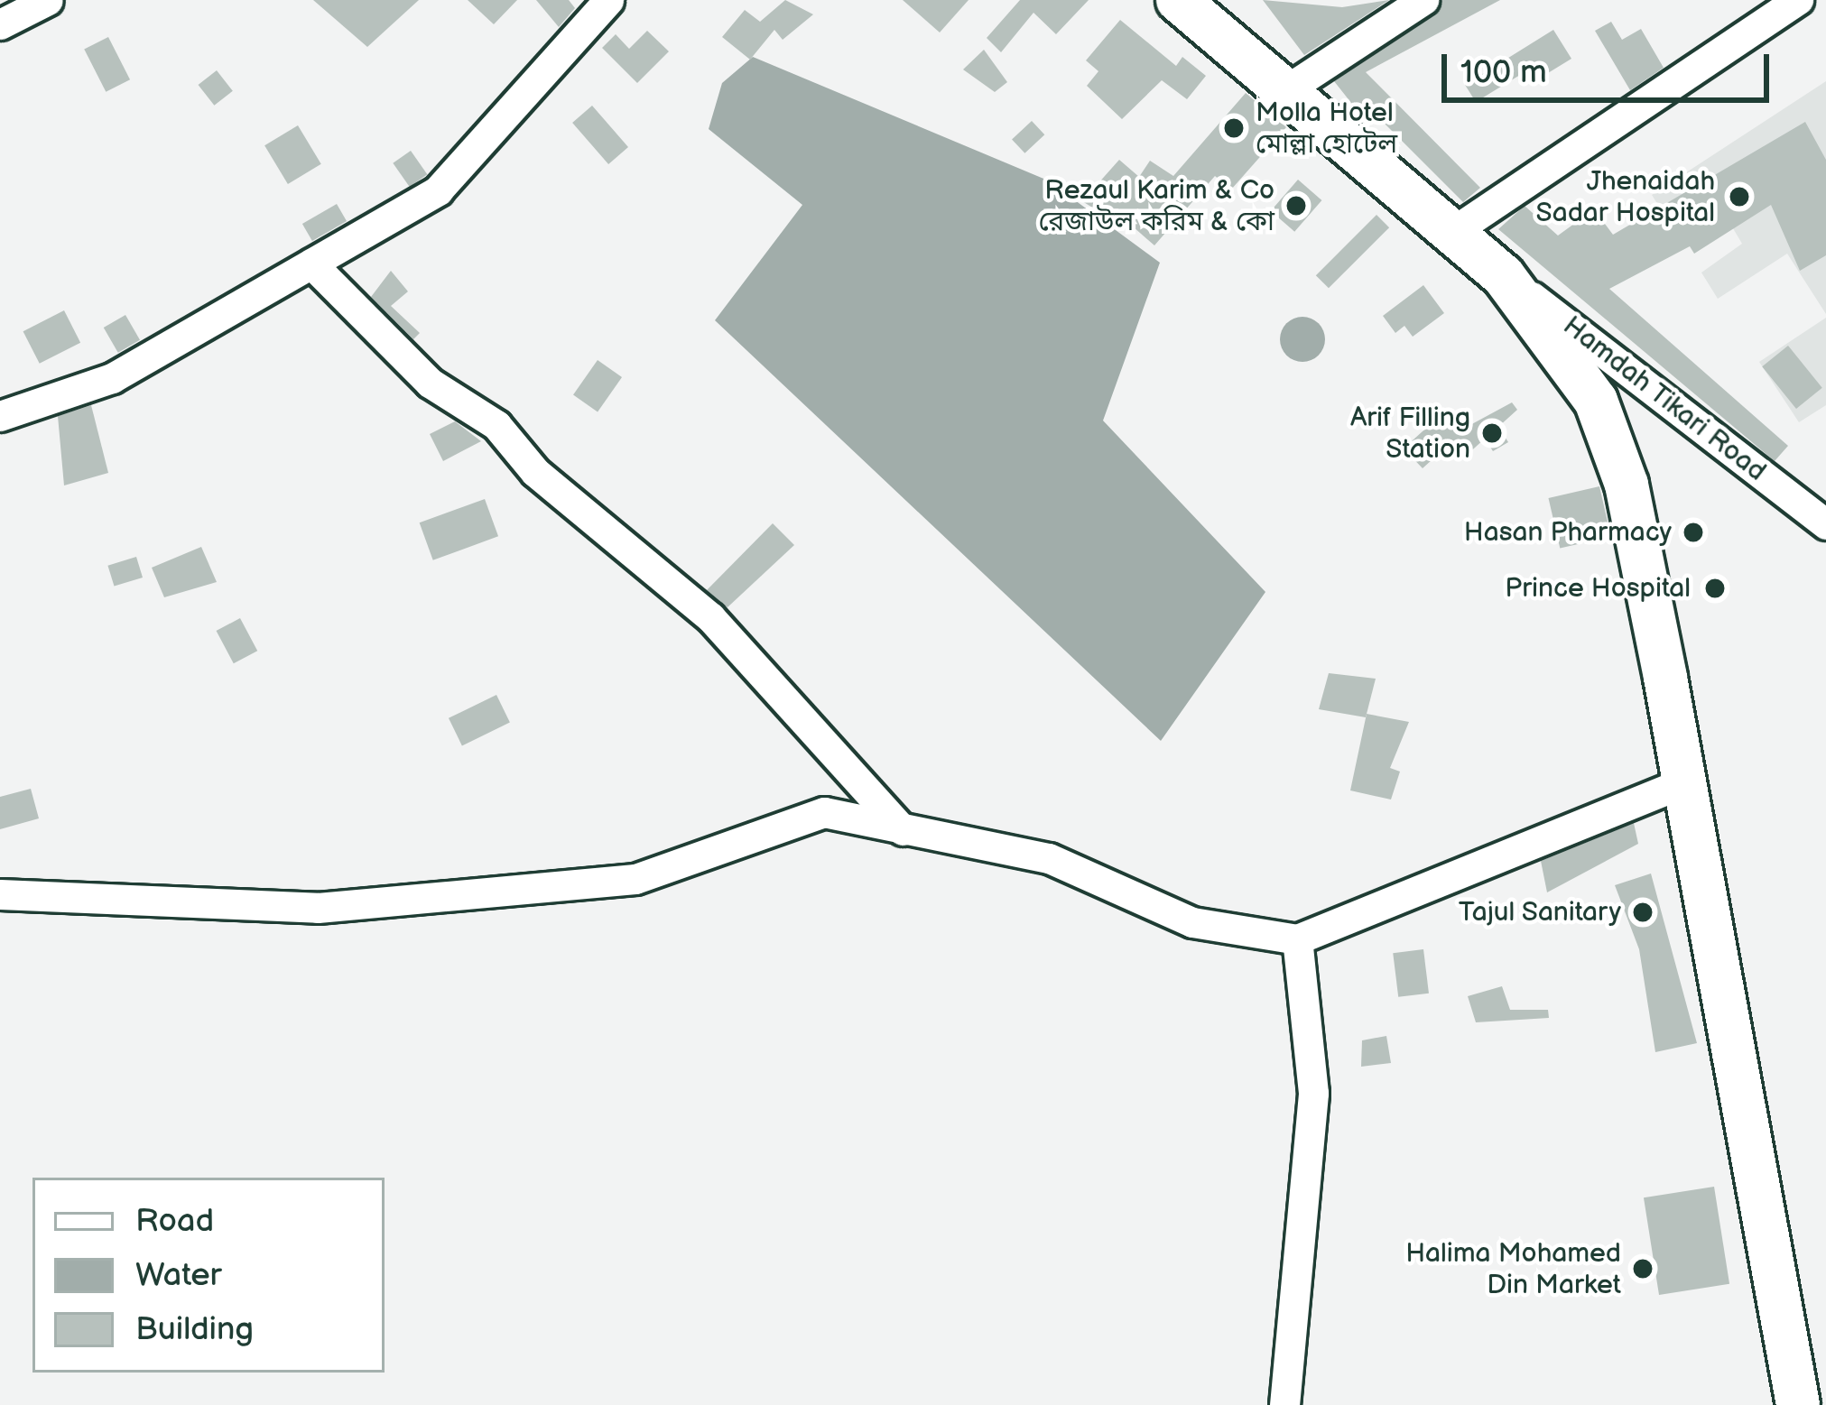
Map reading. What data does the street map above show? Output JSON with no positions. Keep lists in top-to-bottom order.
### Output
{
  "streets": {
    "street": ["Hamdah Tikari Road"]
  },
  "places": [
    "Molla Hotel মোল্লা হোটেল",
    "Jhenaidah Sadar Hospital",
    "Rezaul Karim & Co রেজাউল করিম & কো",
    "Arif Filling Station",
    "Hasan Pharmacy",
    "Prince Hospital",
    "Tajul Sanitary",
    "Halima Mohamed Din Market"
  ],
  "legend": ["Road", "Water", "Building"],
  "scale_bar": "100 m"
}
